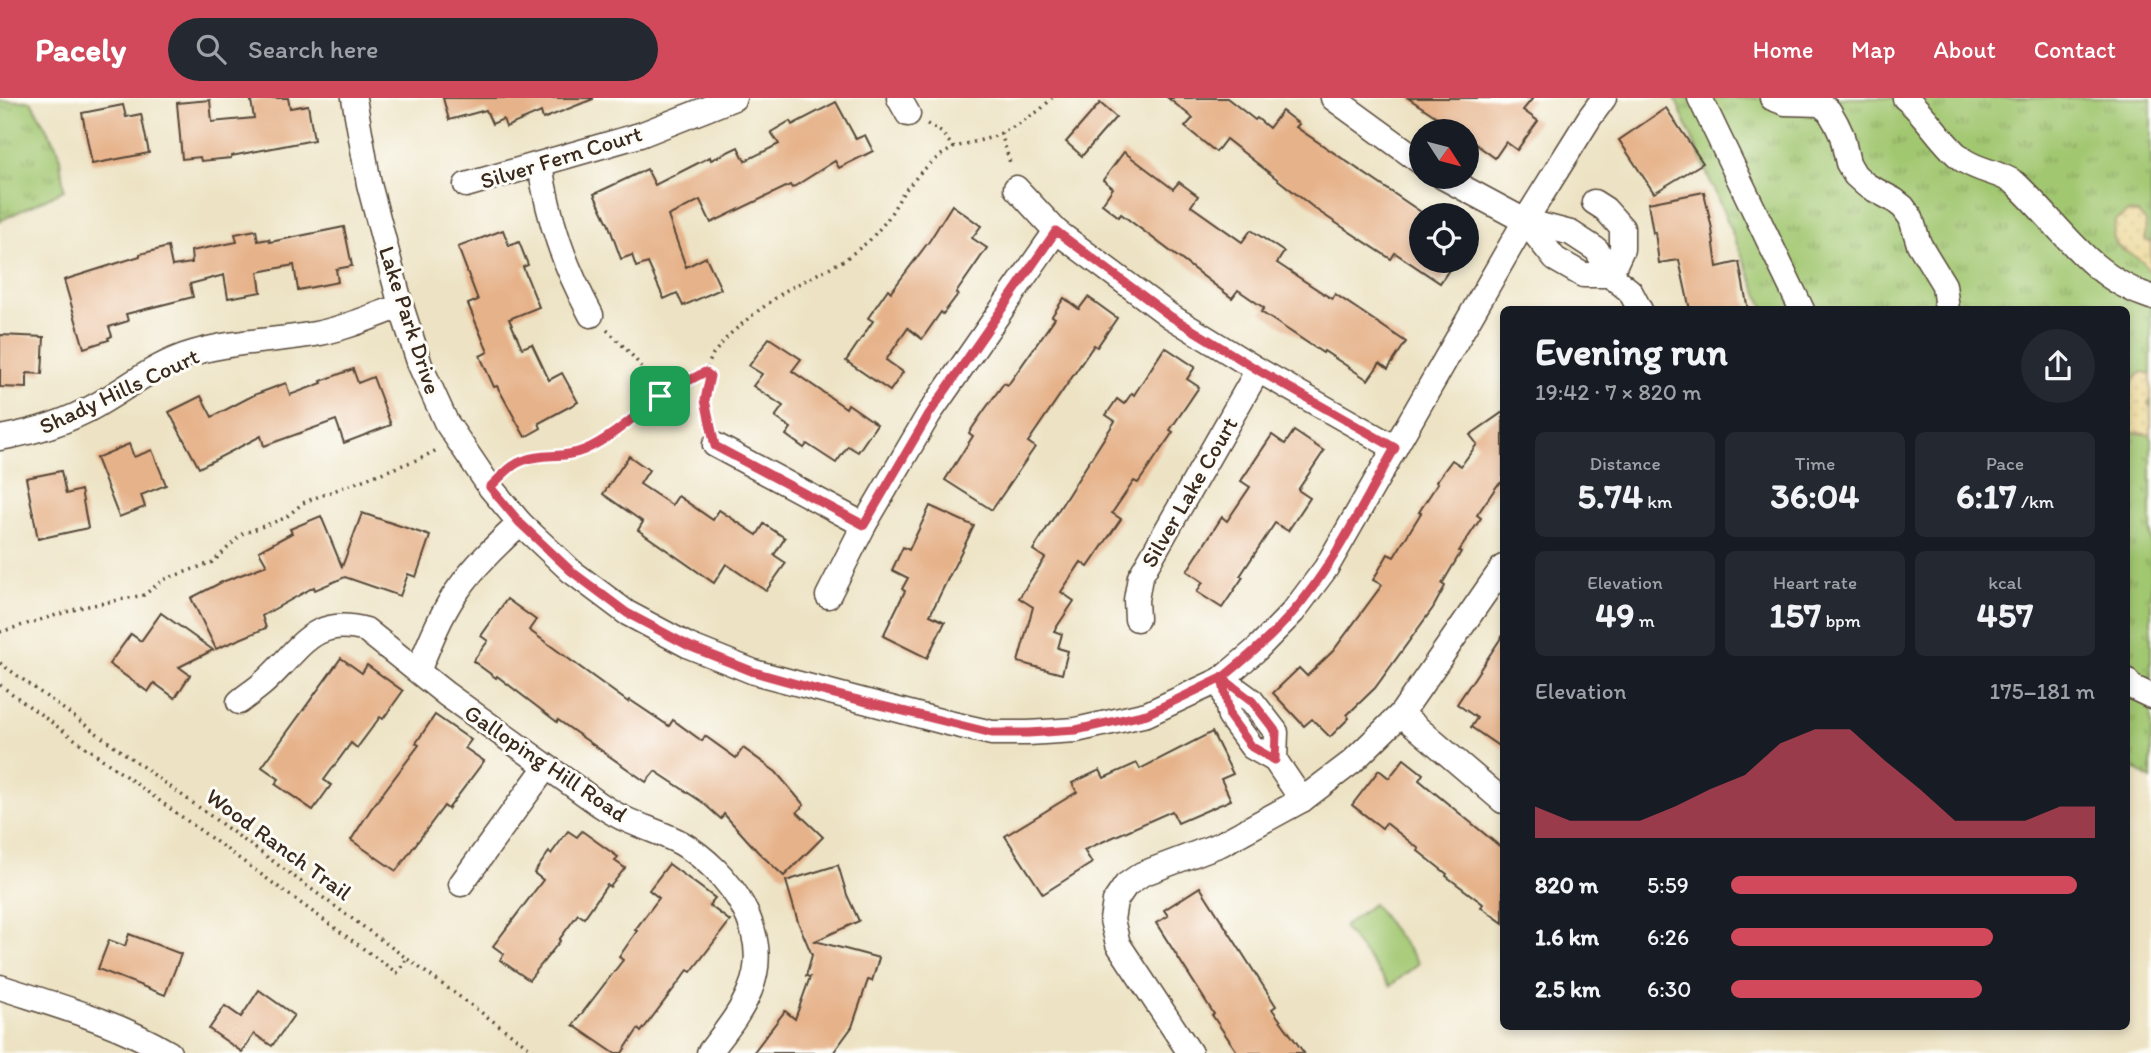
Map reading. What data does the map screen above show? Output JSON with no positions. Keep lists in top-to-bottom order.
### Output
{
  "streets": {
    "street": [
      "Silver Fern Court",
      "Lake Park Drive",
      "Shady Hills Court",
      "Silver Lake Court",
      "Galloping Hill Road"
    ],
    "path": ["Wood Ranch Trail"]
  },
  "crossings": [
    ["Lake Park Drive", "Shady Hills Court"]
  ],
  "north": "bottom right",
  "page": {
    "header": "Pacely",
    "search": "Search here",
    "nav": [
      "Home",
      "Map",
      "About",
      "Contact"
    ],
    "heading": ["Evening run", "19:42 · 7 × 820 m"],
    "stats": [
      ["Distance", "5.74 km"],
      ["Time", "36:04"],
      ["Pace", "6:17 /km"],
      ["Elevation", "49 m"],
      ["Heart rate", "157 bpm"],
      ["kcal", "457"]
    ],
    "chart": ["Elevation", "175–181 m"],
    "list": [
      {
        "name": "820 m",
        "note": "5:59"
      },
      {
        "name": "1.6 km",
        "note": "6:26"
      },
      {
        "name": "2.5 km",
        "note": "6:30"
      }
    ]
  }
}
